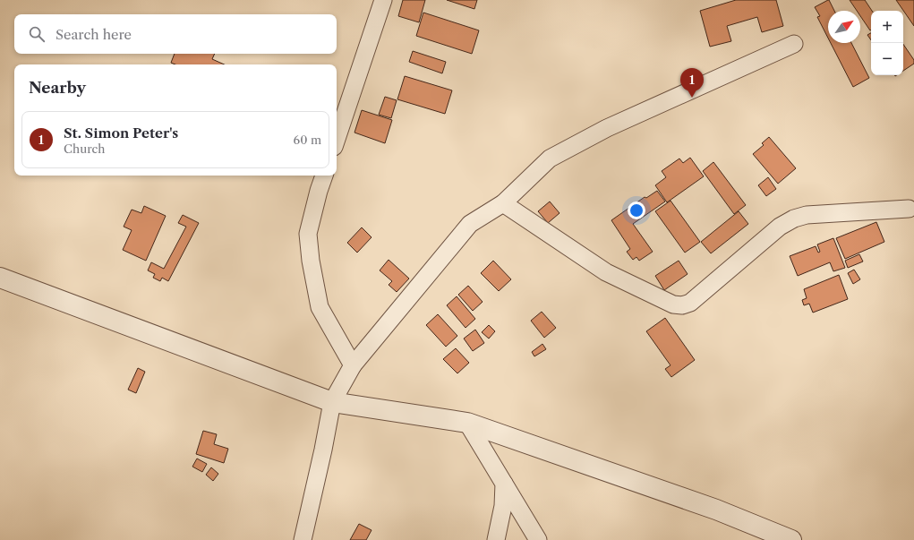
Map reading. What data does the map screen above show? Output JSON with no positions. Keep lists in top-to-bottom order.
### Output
{
  "north": "top right",
  "page": {
    "map_buttons": ["+", "−"],
    "search": "Search here",
    "heading": "Nearby",
    "pins": "1",
    "list": [
      {
        "mark": "1",
        "name": "St. Simon Peter's",
        "note": "Church",
        "value": "60 m"
      }
    ]
  }
}
